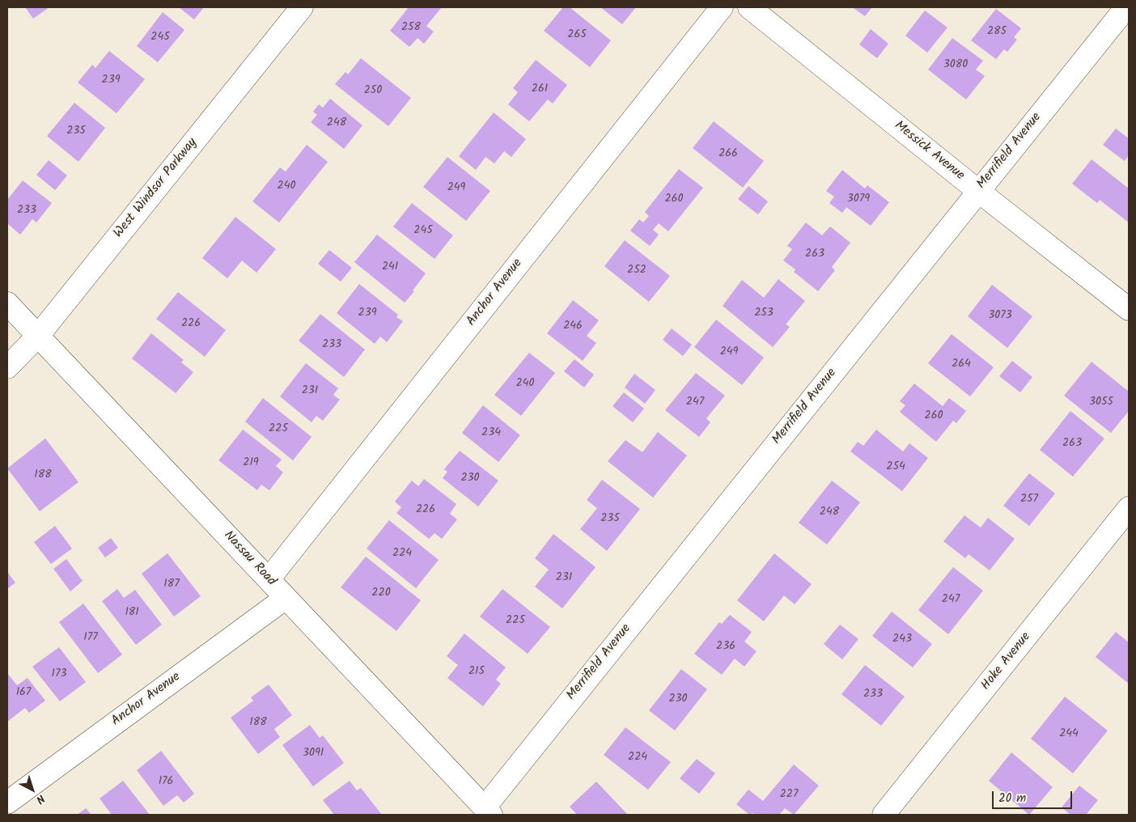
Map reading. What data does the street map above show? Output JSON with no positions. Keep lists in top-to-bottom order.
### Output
{
  "streets": {
    "street": [
      "Messick Avenue",
      "Merrifield Avenue",
      "West Windsor Parkway",
      "Anchor Avenue",
      "Nassau Road",
      "Hoke Avenue"
    ]
  },
  "crossings": [
    ["Messick Avenue", "Merrifield Avenue"],
    ["Merrifield Avenue", "Nassau Road"],
    ["West Windsor Parkway", "Nassau Road"],
    ["Anchor Avenue", "Nassau Road"]
  ],
  "house_numbers": [
    "258",
    "285",
    "265",
    "245",
    "3080",
    "239",
    "261",
    "250",
    "248",
    "235",
    "266",
    "240",
    "249",
    "260",
    "3079",
    "233",
    "245",
    "263",
    "241",
    "252",
    "239",
    "253",
    "3073",
    "226",
    "246",
    "233",
    "249",
    "264",
    "240",
    "231",
    "247",
    "3055",
    "260",
    "225",
    "234",
    "263",
    "219",
    "254",
    "188",
    "230",
    "257",
    "226",
    "248",
    "235",
    "224",
    "231",
    "187",
    "220",
    "247",
    "181",
    "225",
    "177",
    "243",
    "236",
    "215",
    "173",
    "167",
    "233",
    "230",
    "188",
    "244",
    "3091",
    "224",
    "176",
    "227"
  ],
  "scale_bar": "20 m",
  "north": "bottom right"
}
